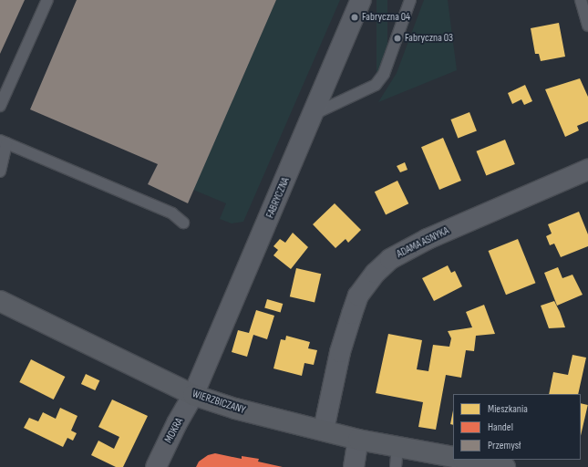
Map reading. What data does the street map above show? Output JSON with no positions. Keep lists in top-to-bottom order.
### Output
{
  "streets": {
    "street": [
      "FABRYCZNA",
      "ADAMA ASNYKA",
      "WIERZBICZANY",
      "MOKRA"
    ]
  },
  "crossings": [
    ["FABRYCZNA", "WIERZBICZANY"],
    ["FABRYCZNA", "MOKRA"],
    ["ADAMA ASNYKA", "WIERZBICZANY"],
    ["WIERZBICZANY", "MOKRA"]
  ],
  "places": ["Fabryczna 04", "Fabryczna 03"],
  "legend": ["Mieszkania", "Handel", "Przemysł"]
}
